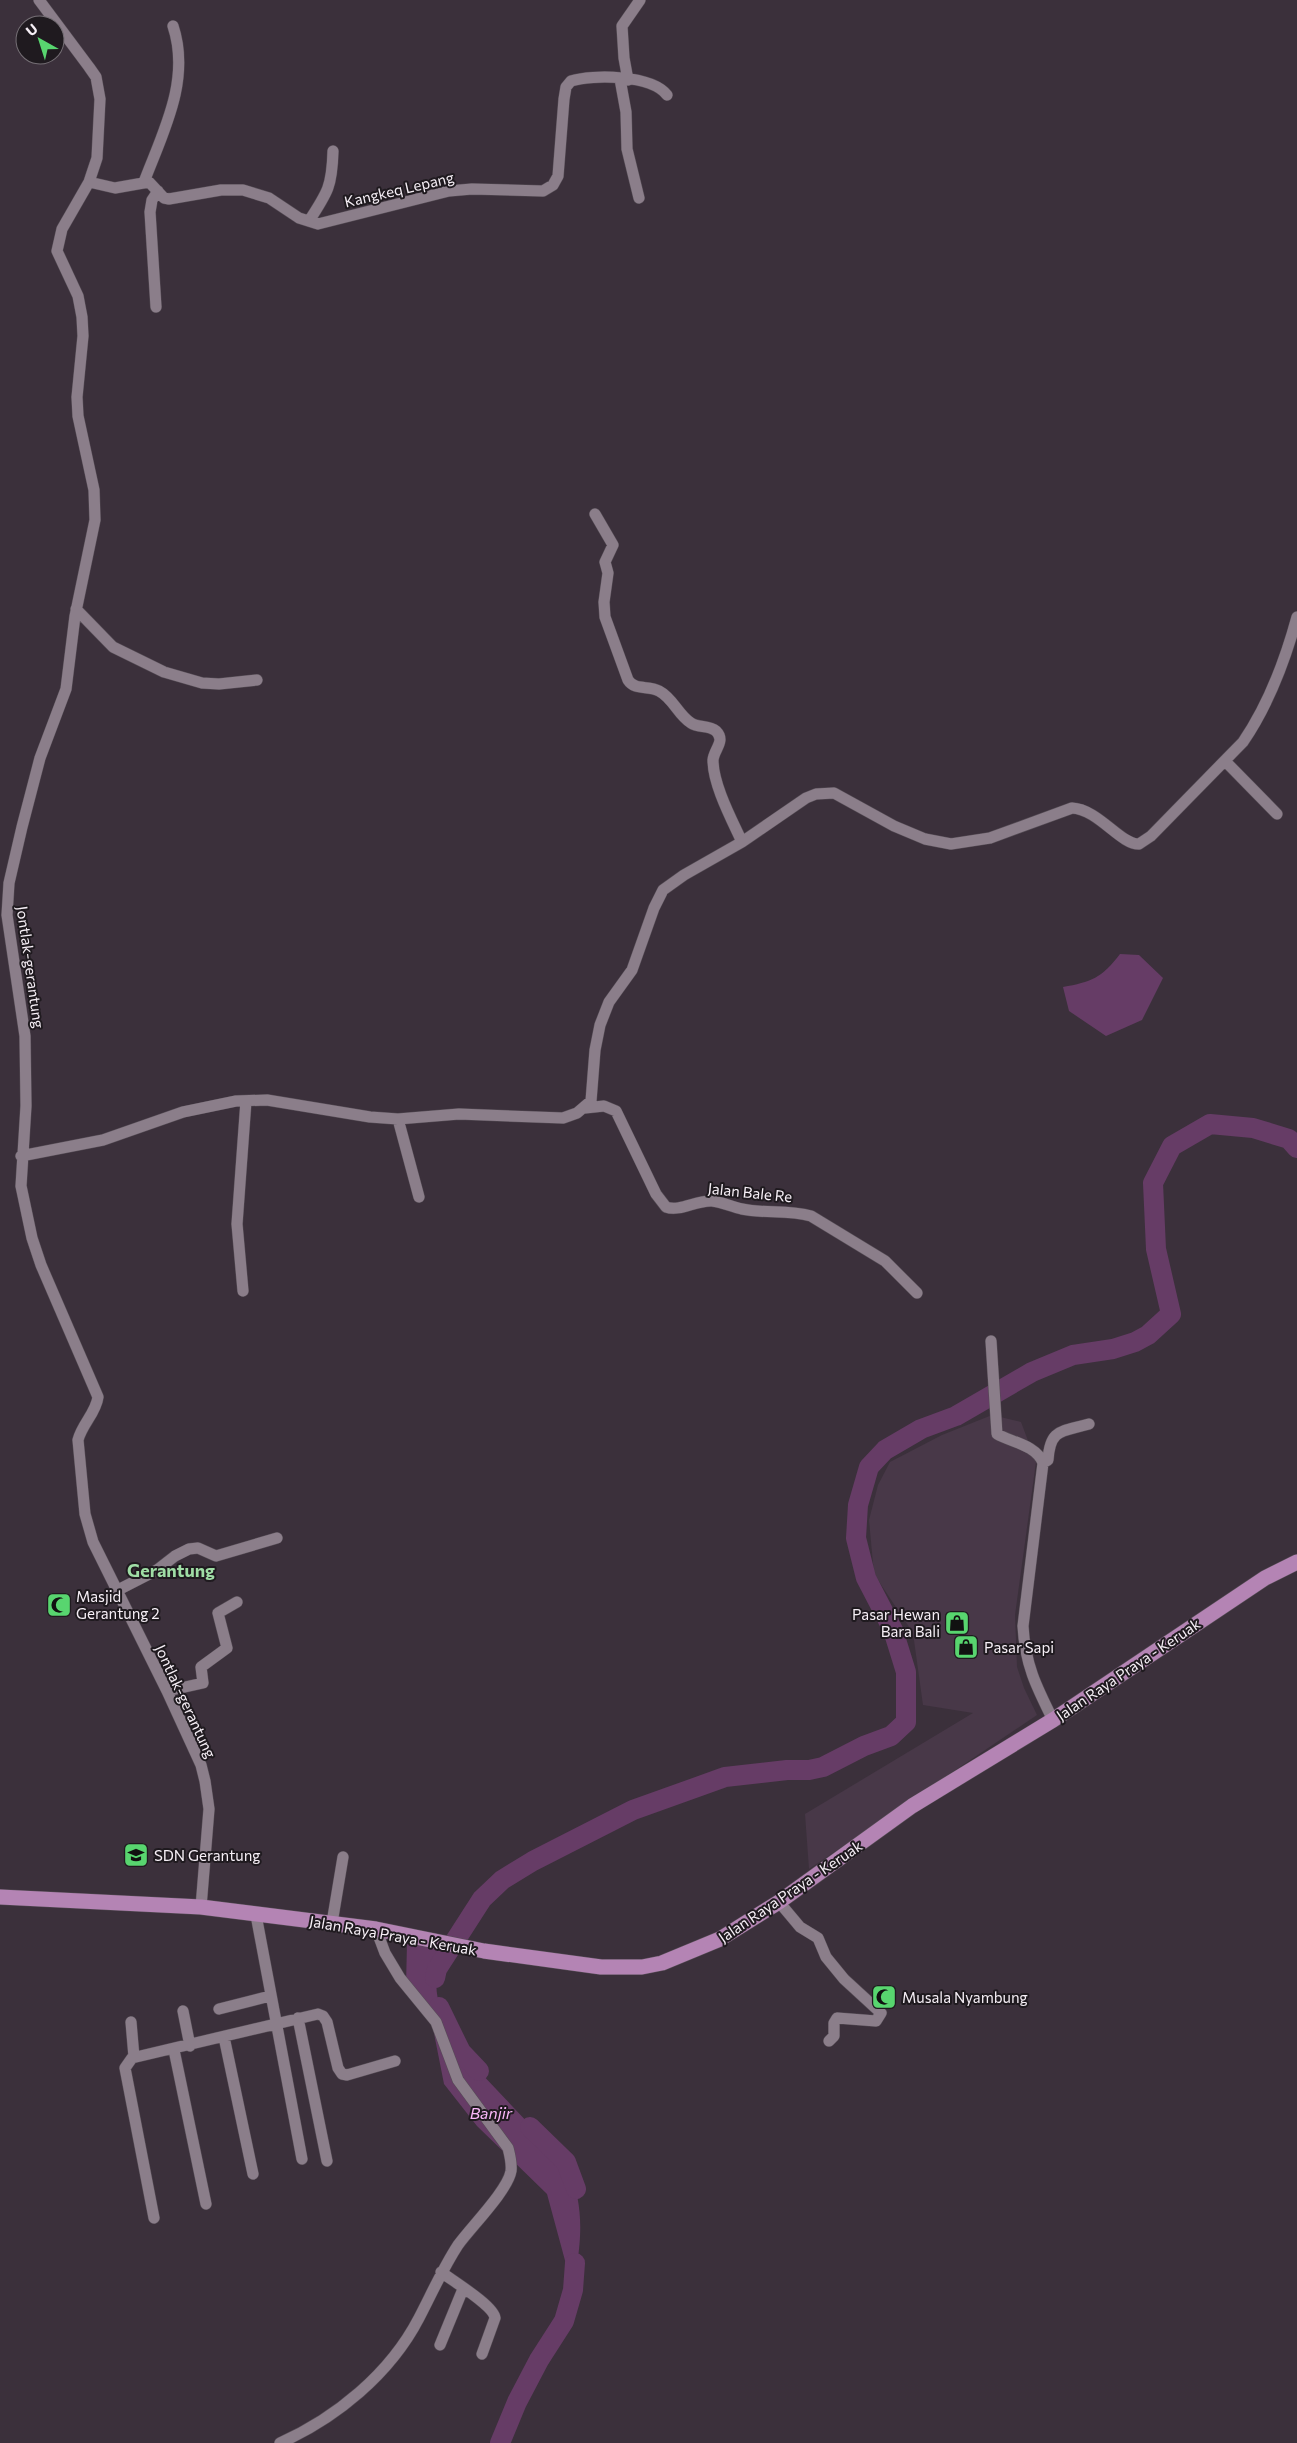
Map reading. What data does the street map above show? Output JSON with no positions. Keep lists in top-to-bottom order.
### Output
{
  "streets": {
    "main road": ["Jalan Raya Praya - Keruak"],
    "street": ["Kangkeq Lepang", "Jontlak-gerantung", "Jalan Bale Re"]
  },
  "crossings": [
    ["Jontlak-gerantung", "Jalan Raya Praya - Keruak"]
  ],
  "districts": ["Gerantung"],
  "water": ["Banjir"],
  "places": {
    "mosque": ["Masjid Gerantung 2", "Musala Nyambung"],
    "shop": ["Pasar Hewan Bara Bali", "Pasar Sapi"],
    "school or university": ["SDN Gerantung"]
  },
  "north": "top left"
}
